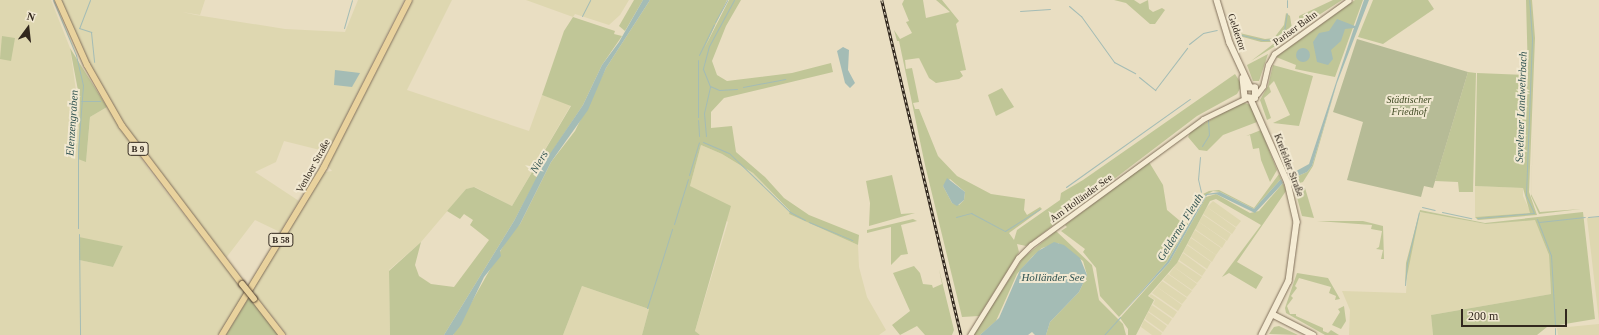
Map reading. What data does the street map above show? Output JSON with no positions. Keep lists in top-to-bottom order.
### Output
{
  "streets": {
    "main road": [
      "Geldertor",
      "B 9",
      "Krefelder Straße",
      "Venloer Straße",
      "B 58"
    ],
    "street": ["Pariser Bahn", "Am Holländer See"]
  },
  "crossings": [
    ["Pariser Bahn", "Geldertor"],
    ["Pariser Bahn", "Krefelder Straße"],
    ["Pariser Bahn", "Am Holländer See"],
    ["Geldertor", "Krefelder Straße"],
    ["Geldertor", "Am Holländer See"],
    ["Krefelder Straße", "Am Holländer See"]
  ],
  "water": [
    "Sevelener Landwehrbach",
    "Elenzengraben",
    "Niers",
    "Gelderner Fleuth",
    "Holländer See"
  ],
  "parks": ["Städtischer Friedhof"],
  "scale_bar": "200 m",
  "north": "top"
}
